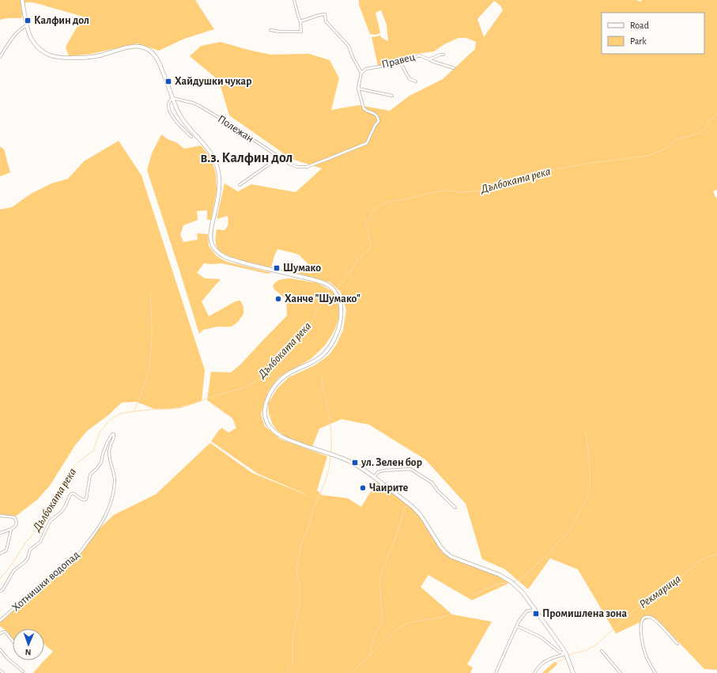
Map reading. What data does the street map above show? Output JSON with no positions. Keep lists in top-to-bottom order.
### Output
{
  "streets": {
    "street": ["Правец", "Полежан", "Хотнишки водопад"]
  },
  "districts": ["в.з. Калфин дол"],
  "water": ["Дълбоката река", "Рекмарица"],
  "places": {
    "transit": [
      "Калфин дол",
      "Хайдушки чукар",
      "Шумако",
      "ул. Зелен бор",
      "Промишлена зона"
    ],
    "other": ["Ханче \"Шумако\"", "Чаирите"]
  },
  "legend": ["Road", "Park"],
  "north": "bottom"
}
